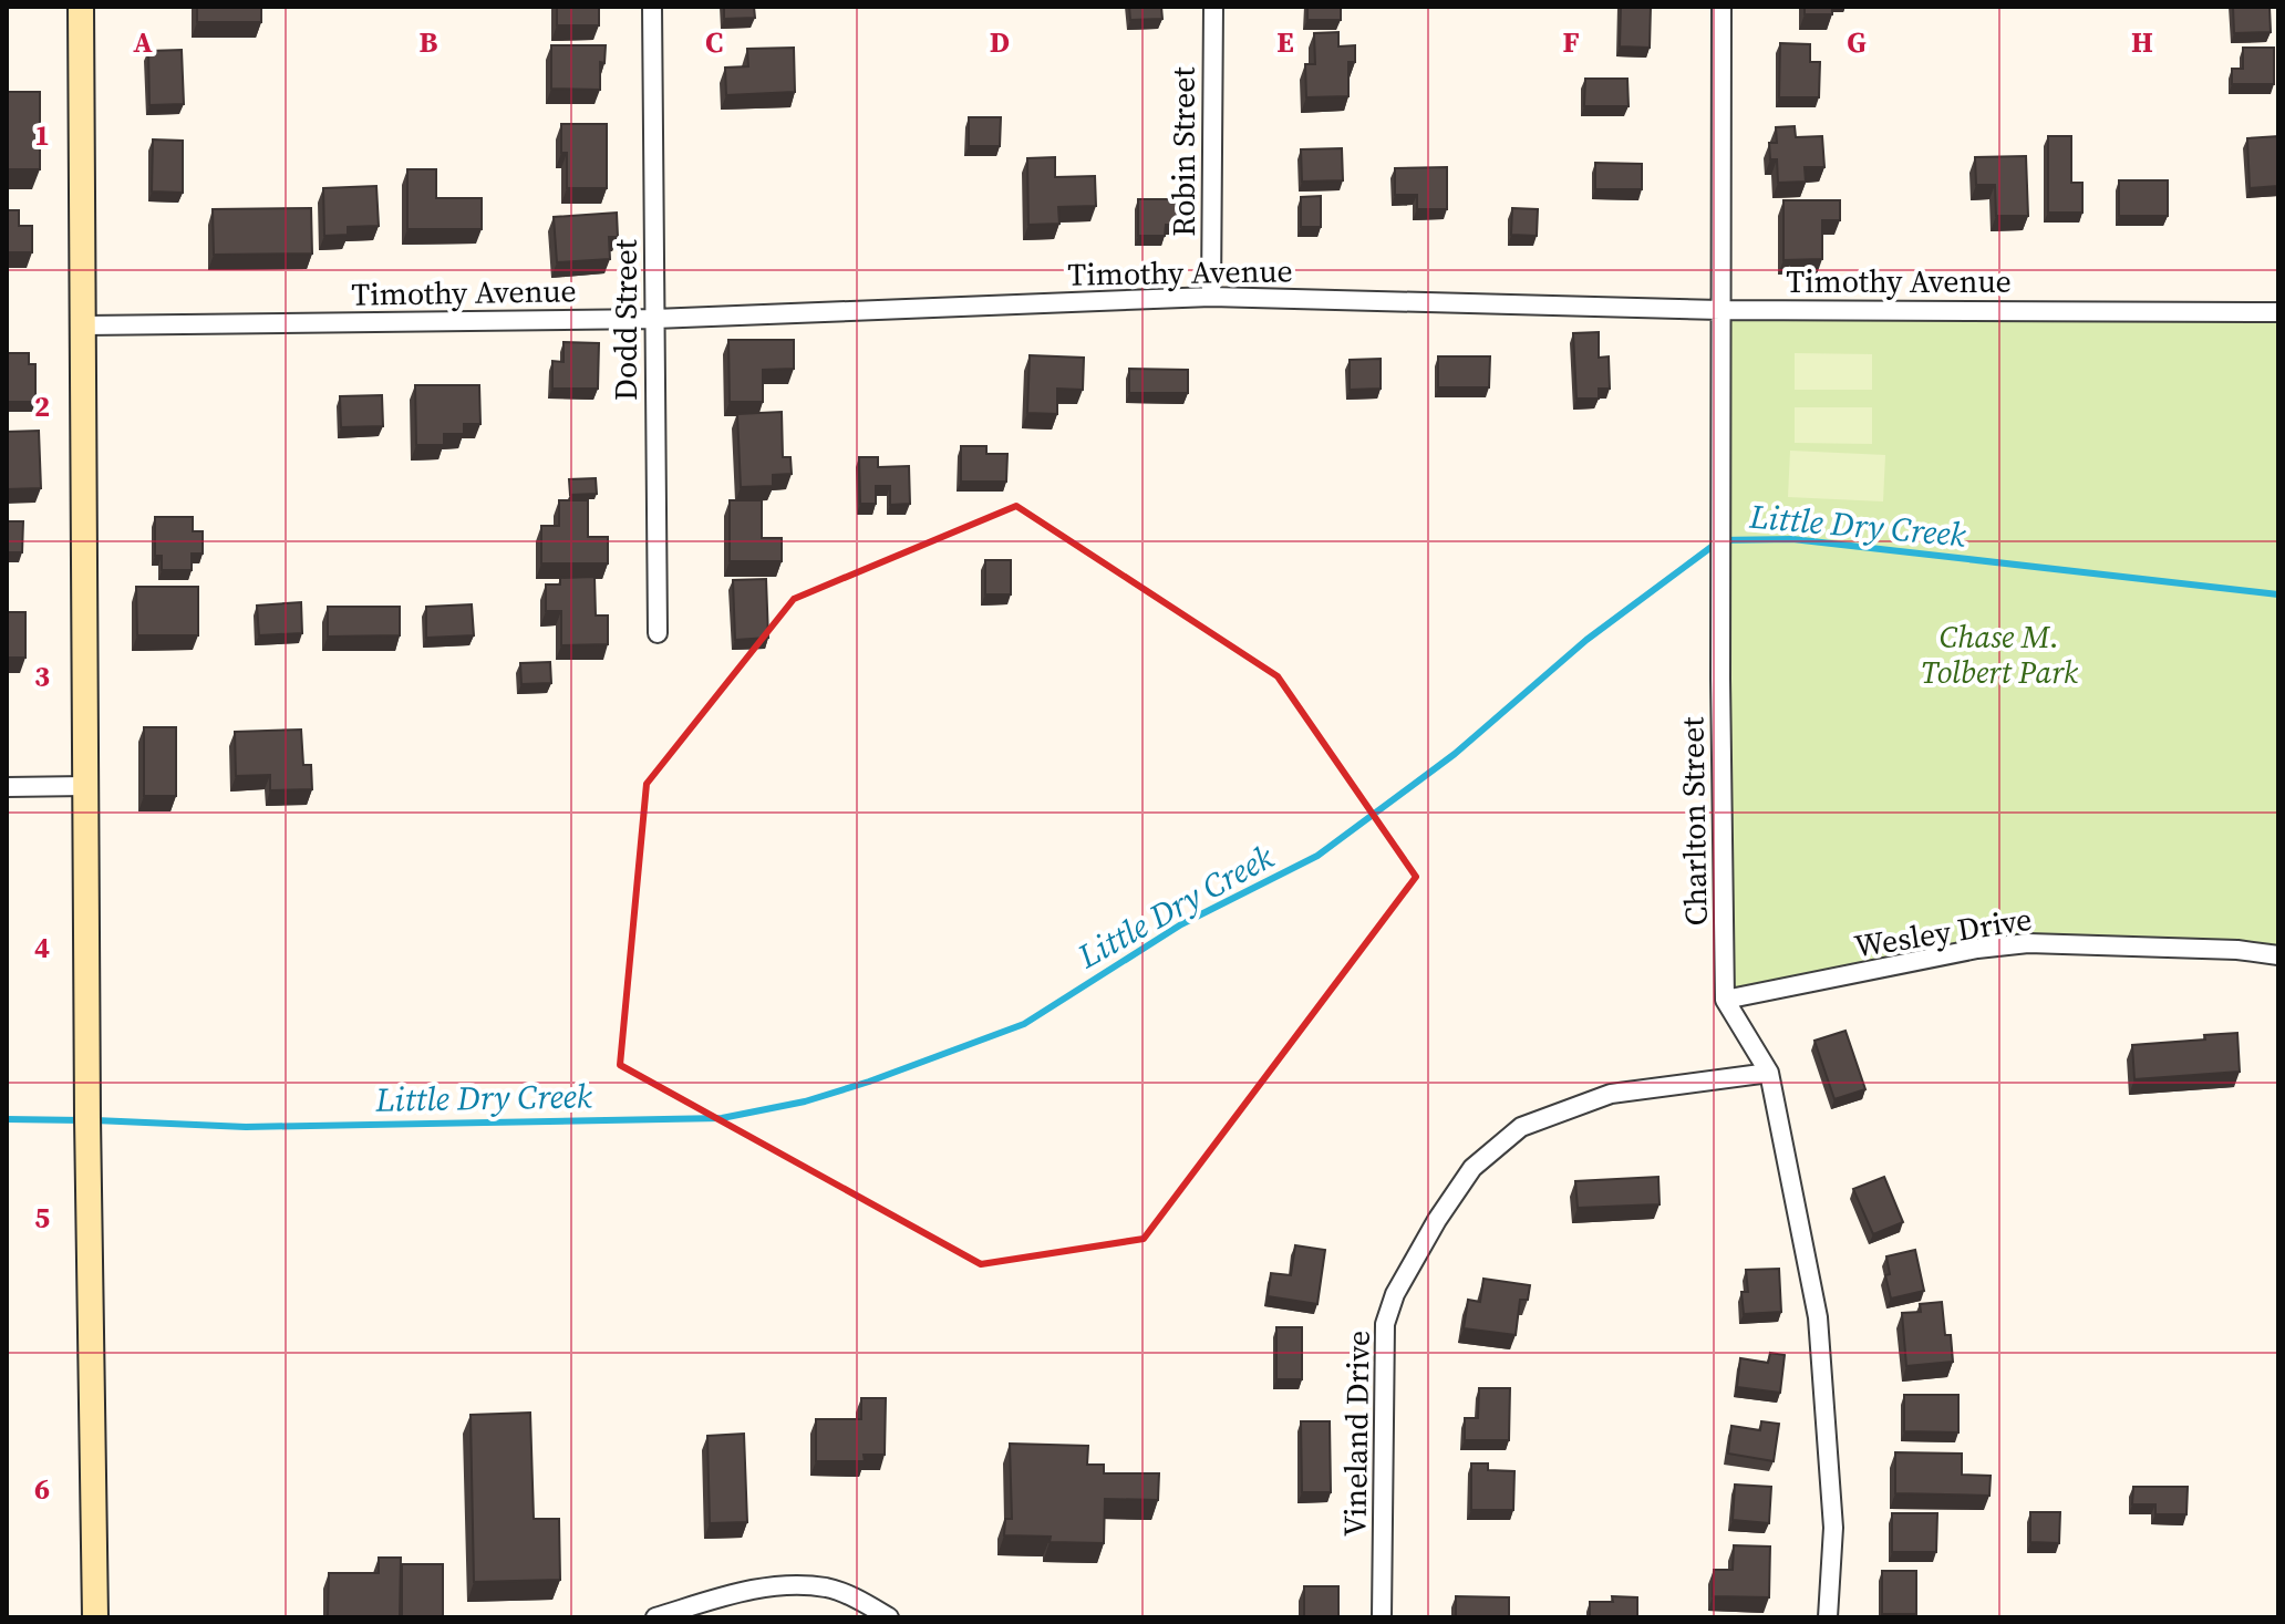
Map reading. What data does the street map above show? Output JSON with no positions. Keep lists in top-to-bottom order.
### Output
{
  "streets": {
    "street": [
      "Robin Street",
      "Timothy Avenue",
      "Dodd Street",
      "Charlton Street",
      "Wesley Drive",
      "Vineland Drive"
    ]
  },
  "crossings": [
    ["Robin Street", "Timothy Avenue"],
    ["Timothy Avenue", "Dodd Street"],
    ["Timothy Avenue", "Charlton Street"],
    ["Charlton Street", "Wesley Drive"]
  ],
  "water": ["Little Dry Creek"],
  "parks": ["Chase M. Tolbert Park"],
  "grid": {
    "columns": [
      "A",
      "B",
      "C",
      "D",
      "E",
      "F",
      "G",
      "H"
    ],
    "rows": [
      "1",
      "2",
      "3",
      "4",
      "5",
      "6"
    ]
  }
}
